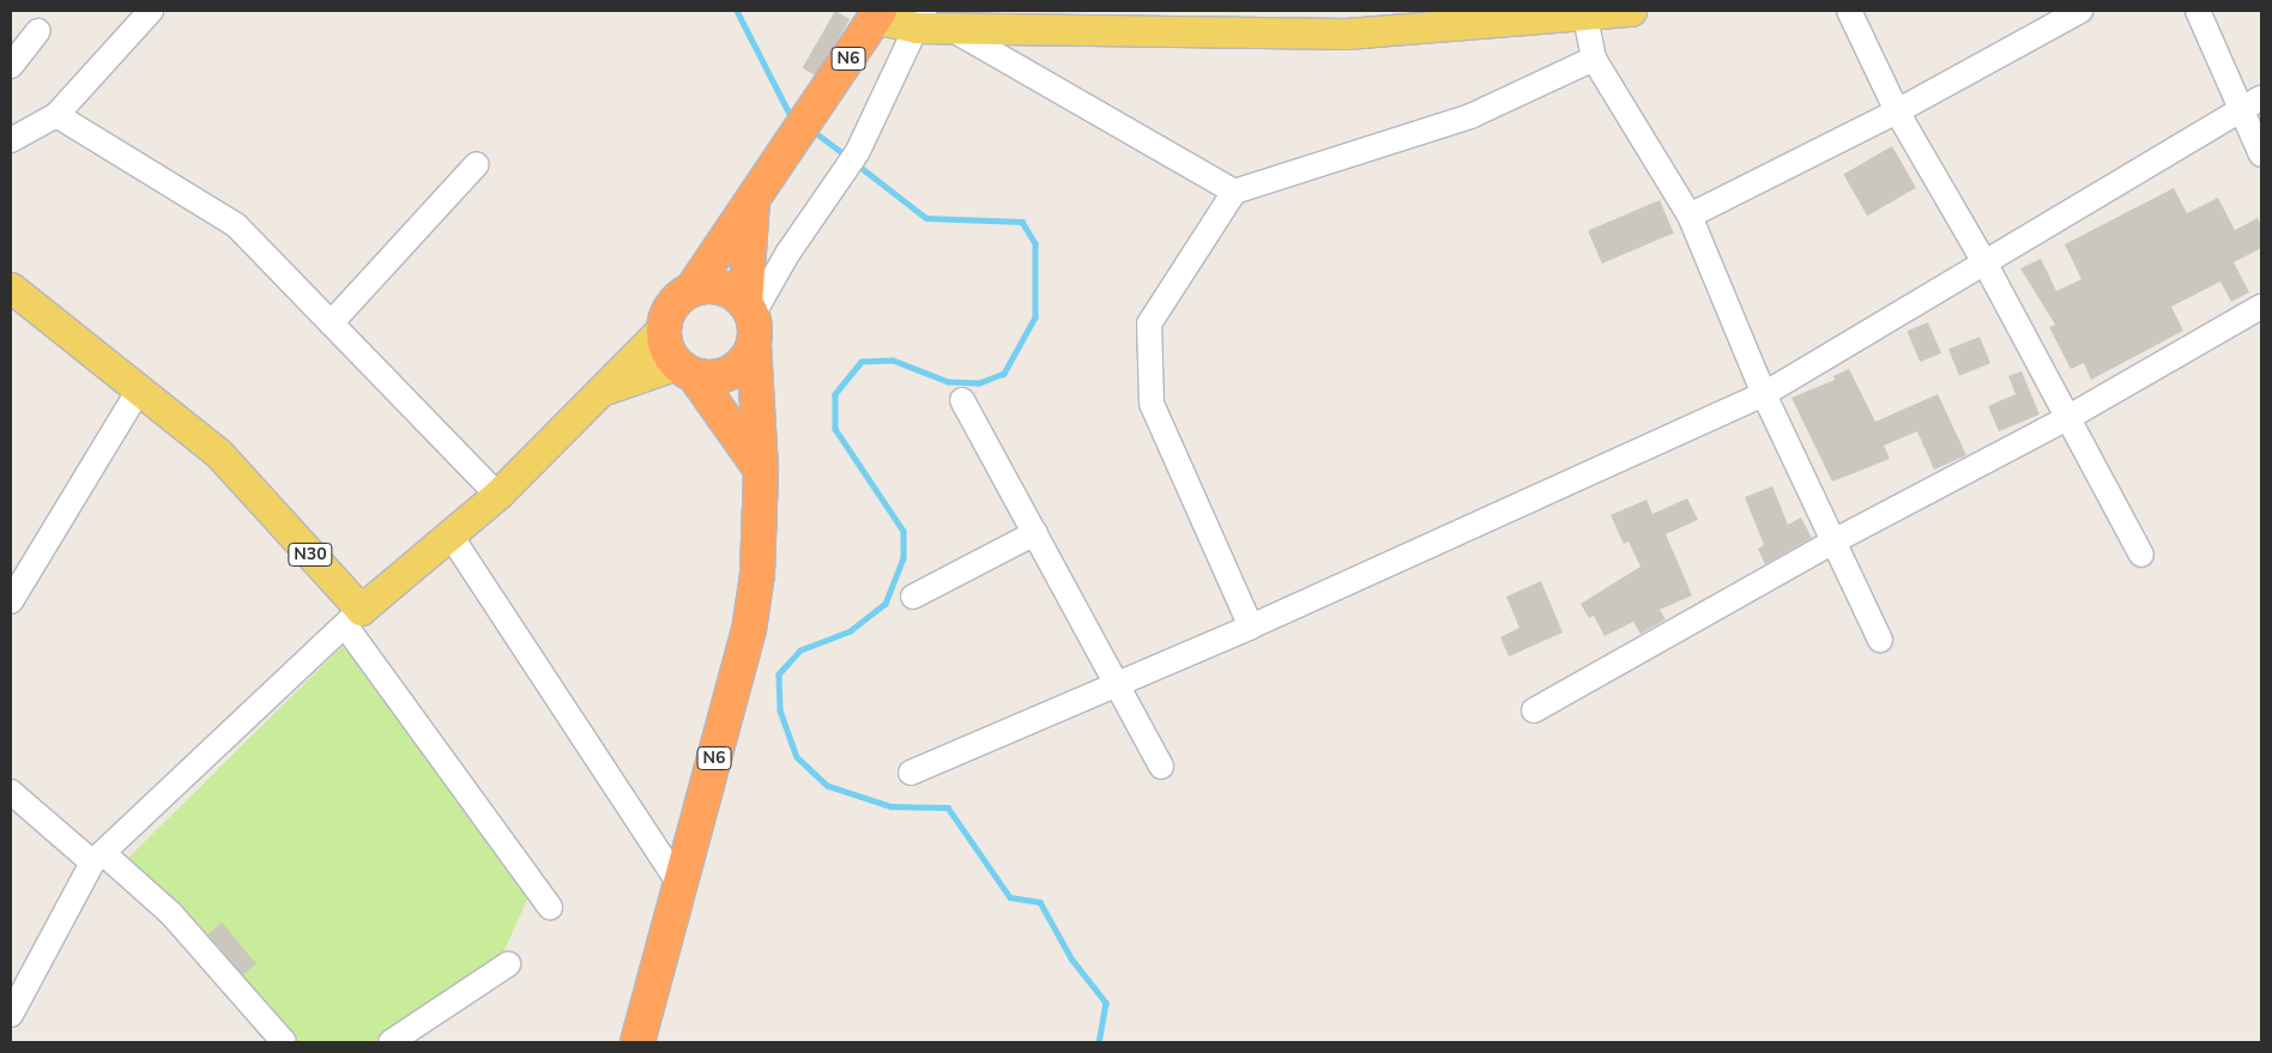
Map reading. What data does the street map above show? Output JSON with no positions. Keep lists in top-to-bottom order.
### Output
{
  "streets": {
    "highway": ["N6"],
    "main road": ["N30"]
  }
}
